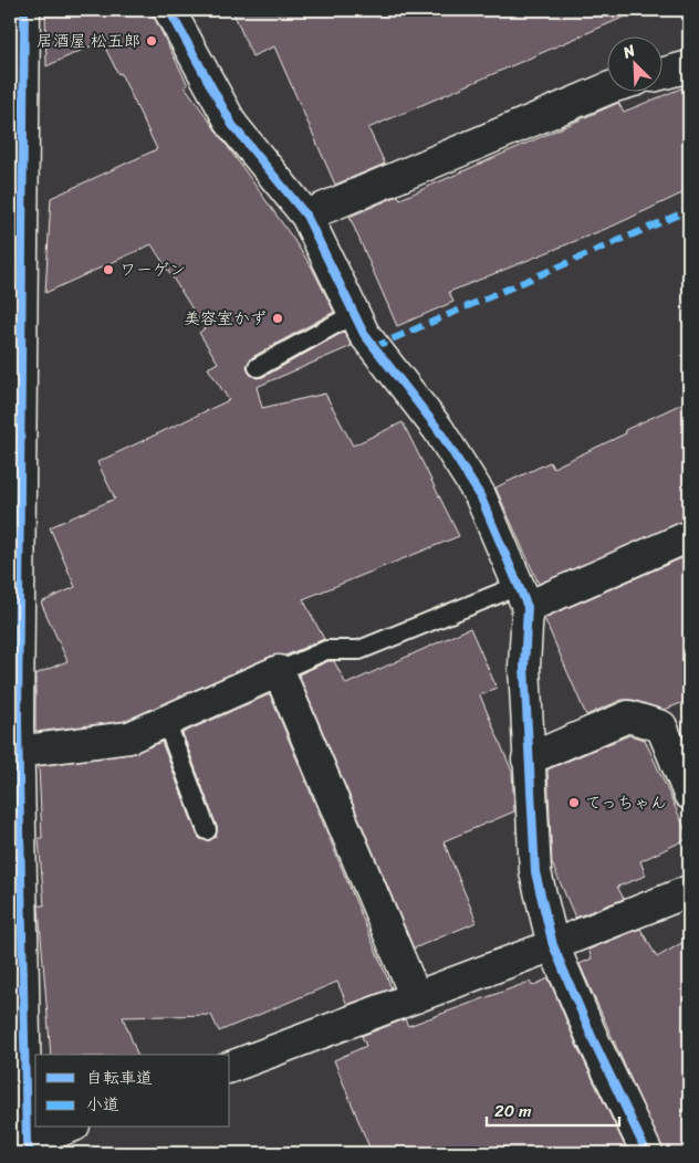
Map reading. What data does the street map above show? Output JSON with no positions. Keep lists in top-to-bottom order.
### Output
{
  "places": [
    "居酒屋 松五郎",
    "ワーゲン",
    "美容室かず",
    "てっちゃん"
  ],
  "legend": ["自転車道", "小道"],
  "scale_bar": "20 m",
  "north": "top left"
}
